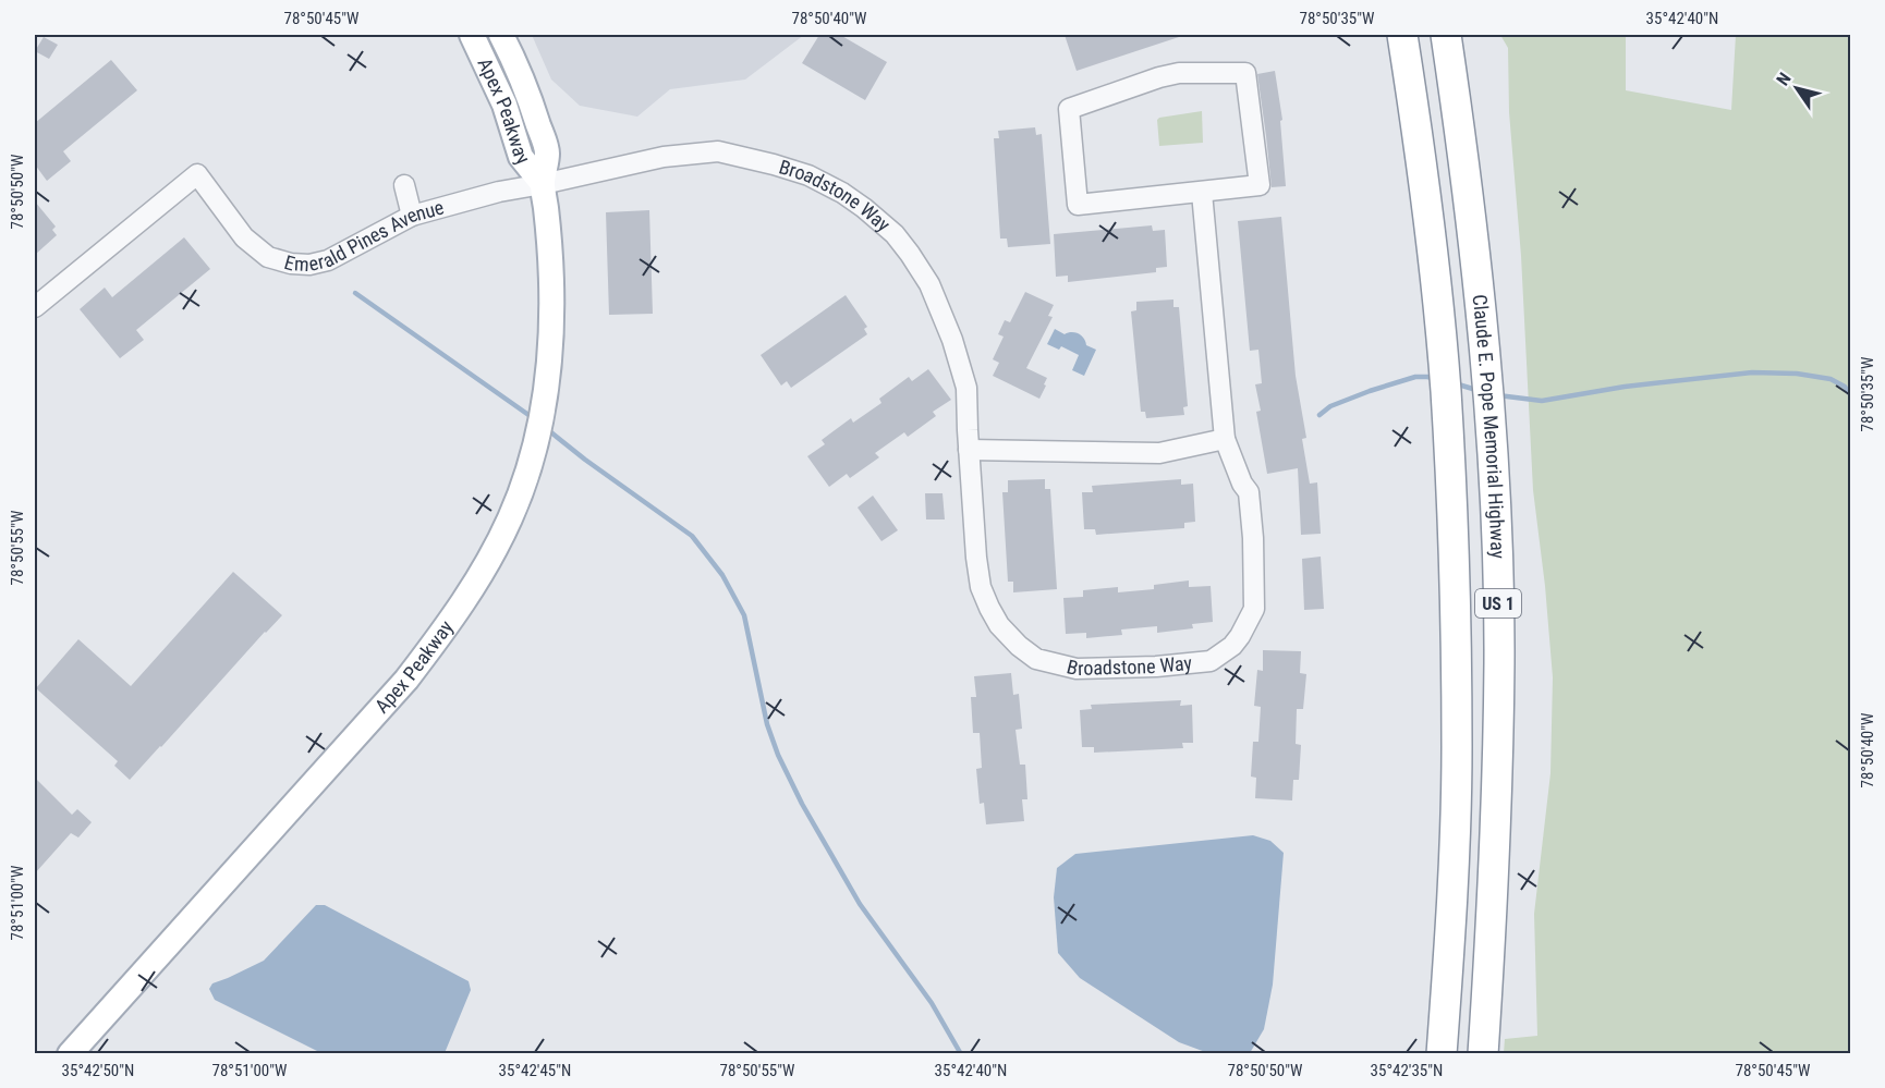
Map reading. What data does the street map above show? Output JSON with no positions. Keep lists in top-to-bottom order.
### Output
{
  "streets": {
    "highway": ["Claude E. Pope Memorial Highway", "US 1"],
    "main road": ["Apex Peakway"],
    "street": ["Broadstone Way", "Emerald Pines Avenue"]
  },
  "crossings": [
    ["Apex Peakway", "Broadstone Way"],
    ["Apex Peakway", "Emerald Pines Avenue"],
    ["Broadstone Way", "Emerald Pines Avenue"]
  ],
  "north": "top left",
  "coordinates": [
    "78°50'45\"W",
    "78°50'40\"W",
    "78°50'35\"W",
    "35°42'40\"N",
    "78°50'50\"W",
    "78°50'55\"W",
    "78°51'00\"W",
    "35°42'50\"N",
    "35°42'45\"N",
    "35°42'35\"N"
  ]
}
